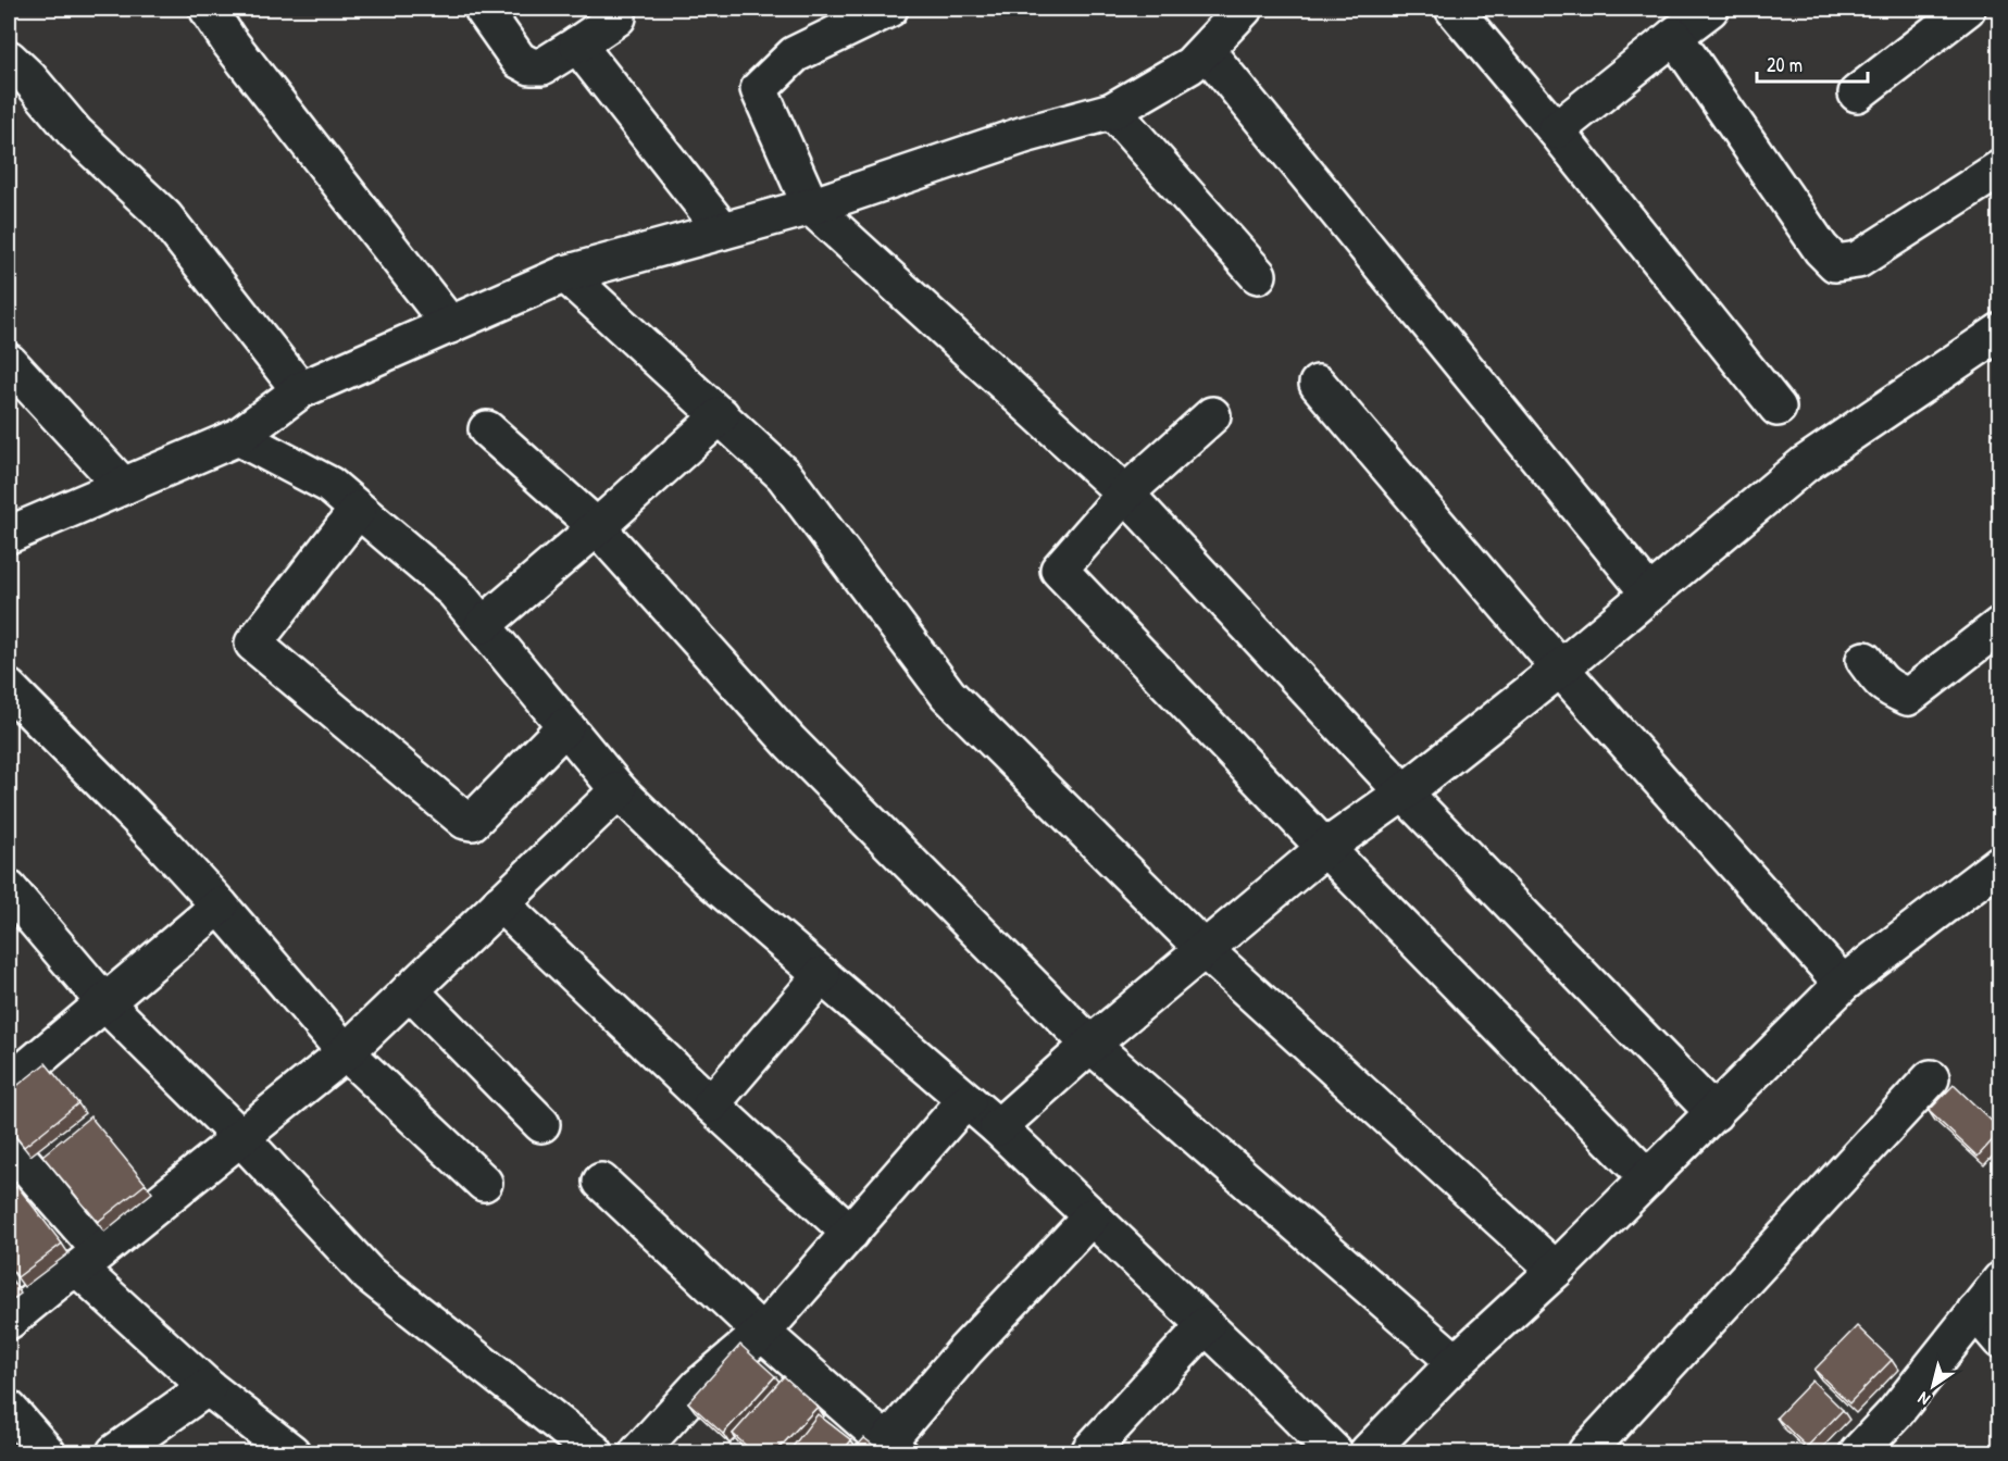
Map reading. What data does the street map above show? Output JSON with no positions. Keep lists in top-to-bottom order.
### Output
{
  "scale_bar": "20 m",
  "north": "bottom left"
}
